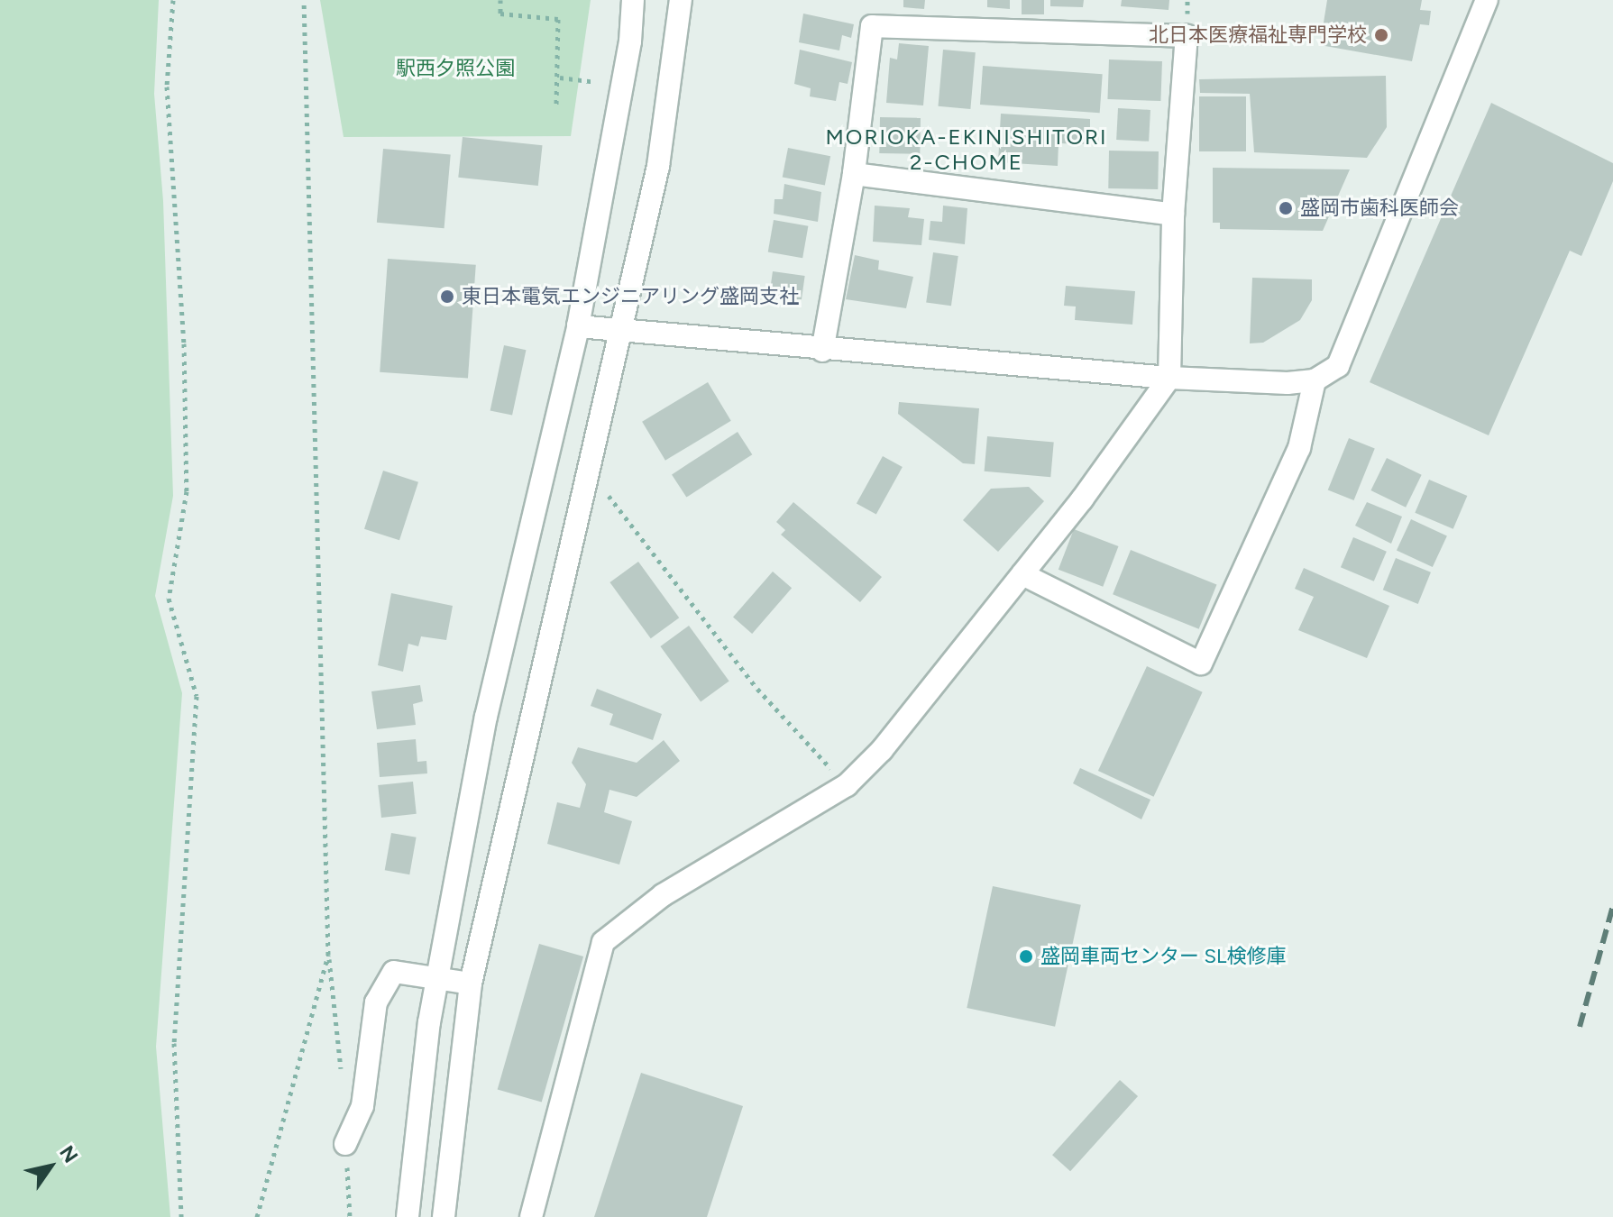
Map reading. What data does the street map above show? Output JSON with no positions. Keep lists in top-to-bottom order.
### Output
{
  "districts": ["MORIOKA-EKINISHITORI 2-CHOME"],
  "parks": ["駅西夕照公園"],
  "places": [
    "北日本医療福祉専門学校",
    "盛岡市歯科医師会",
    "東日本電気エンジニアリング盛岡支社",
    "盛岡車両センター SL検修庫"
  ],
  "north": "top right"
}
